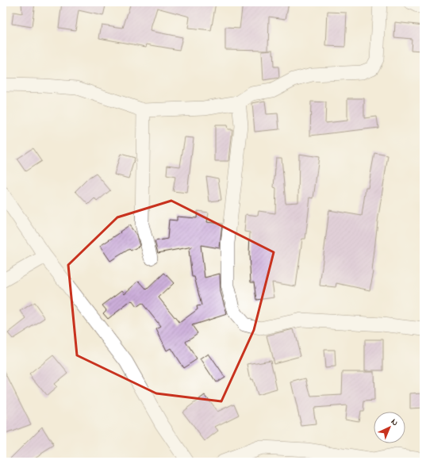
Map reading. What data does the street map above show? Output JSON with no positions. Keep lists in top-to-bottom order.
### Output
{
  "north": "top right"
}
